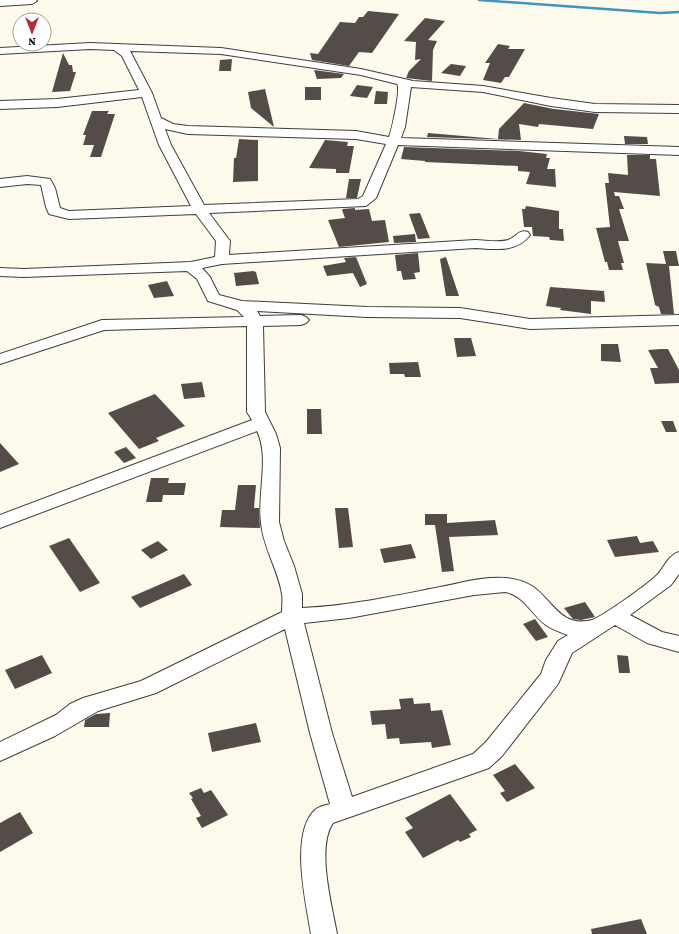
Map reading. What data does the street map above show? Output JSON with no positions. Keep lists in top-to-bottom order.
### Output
{
  "north": "bottom"
}
